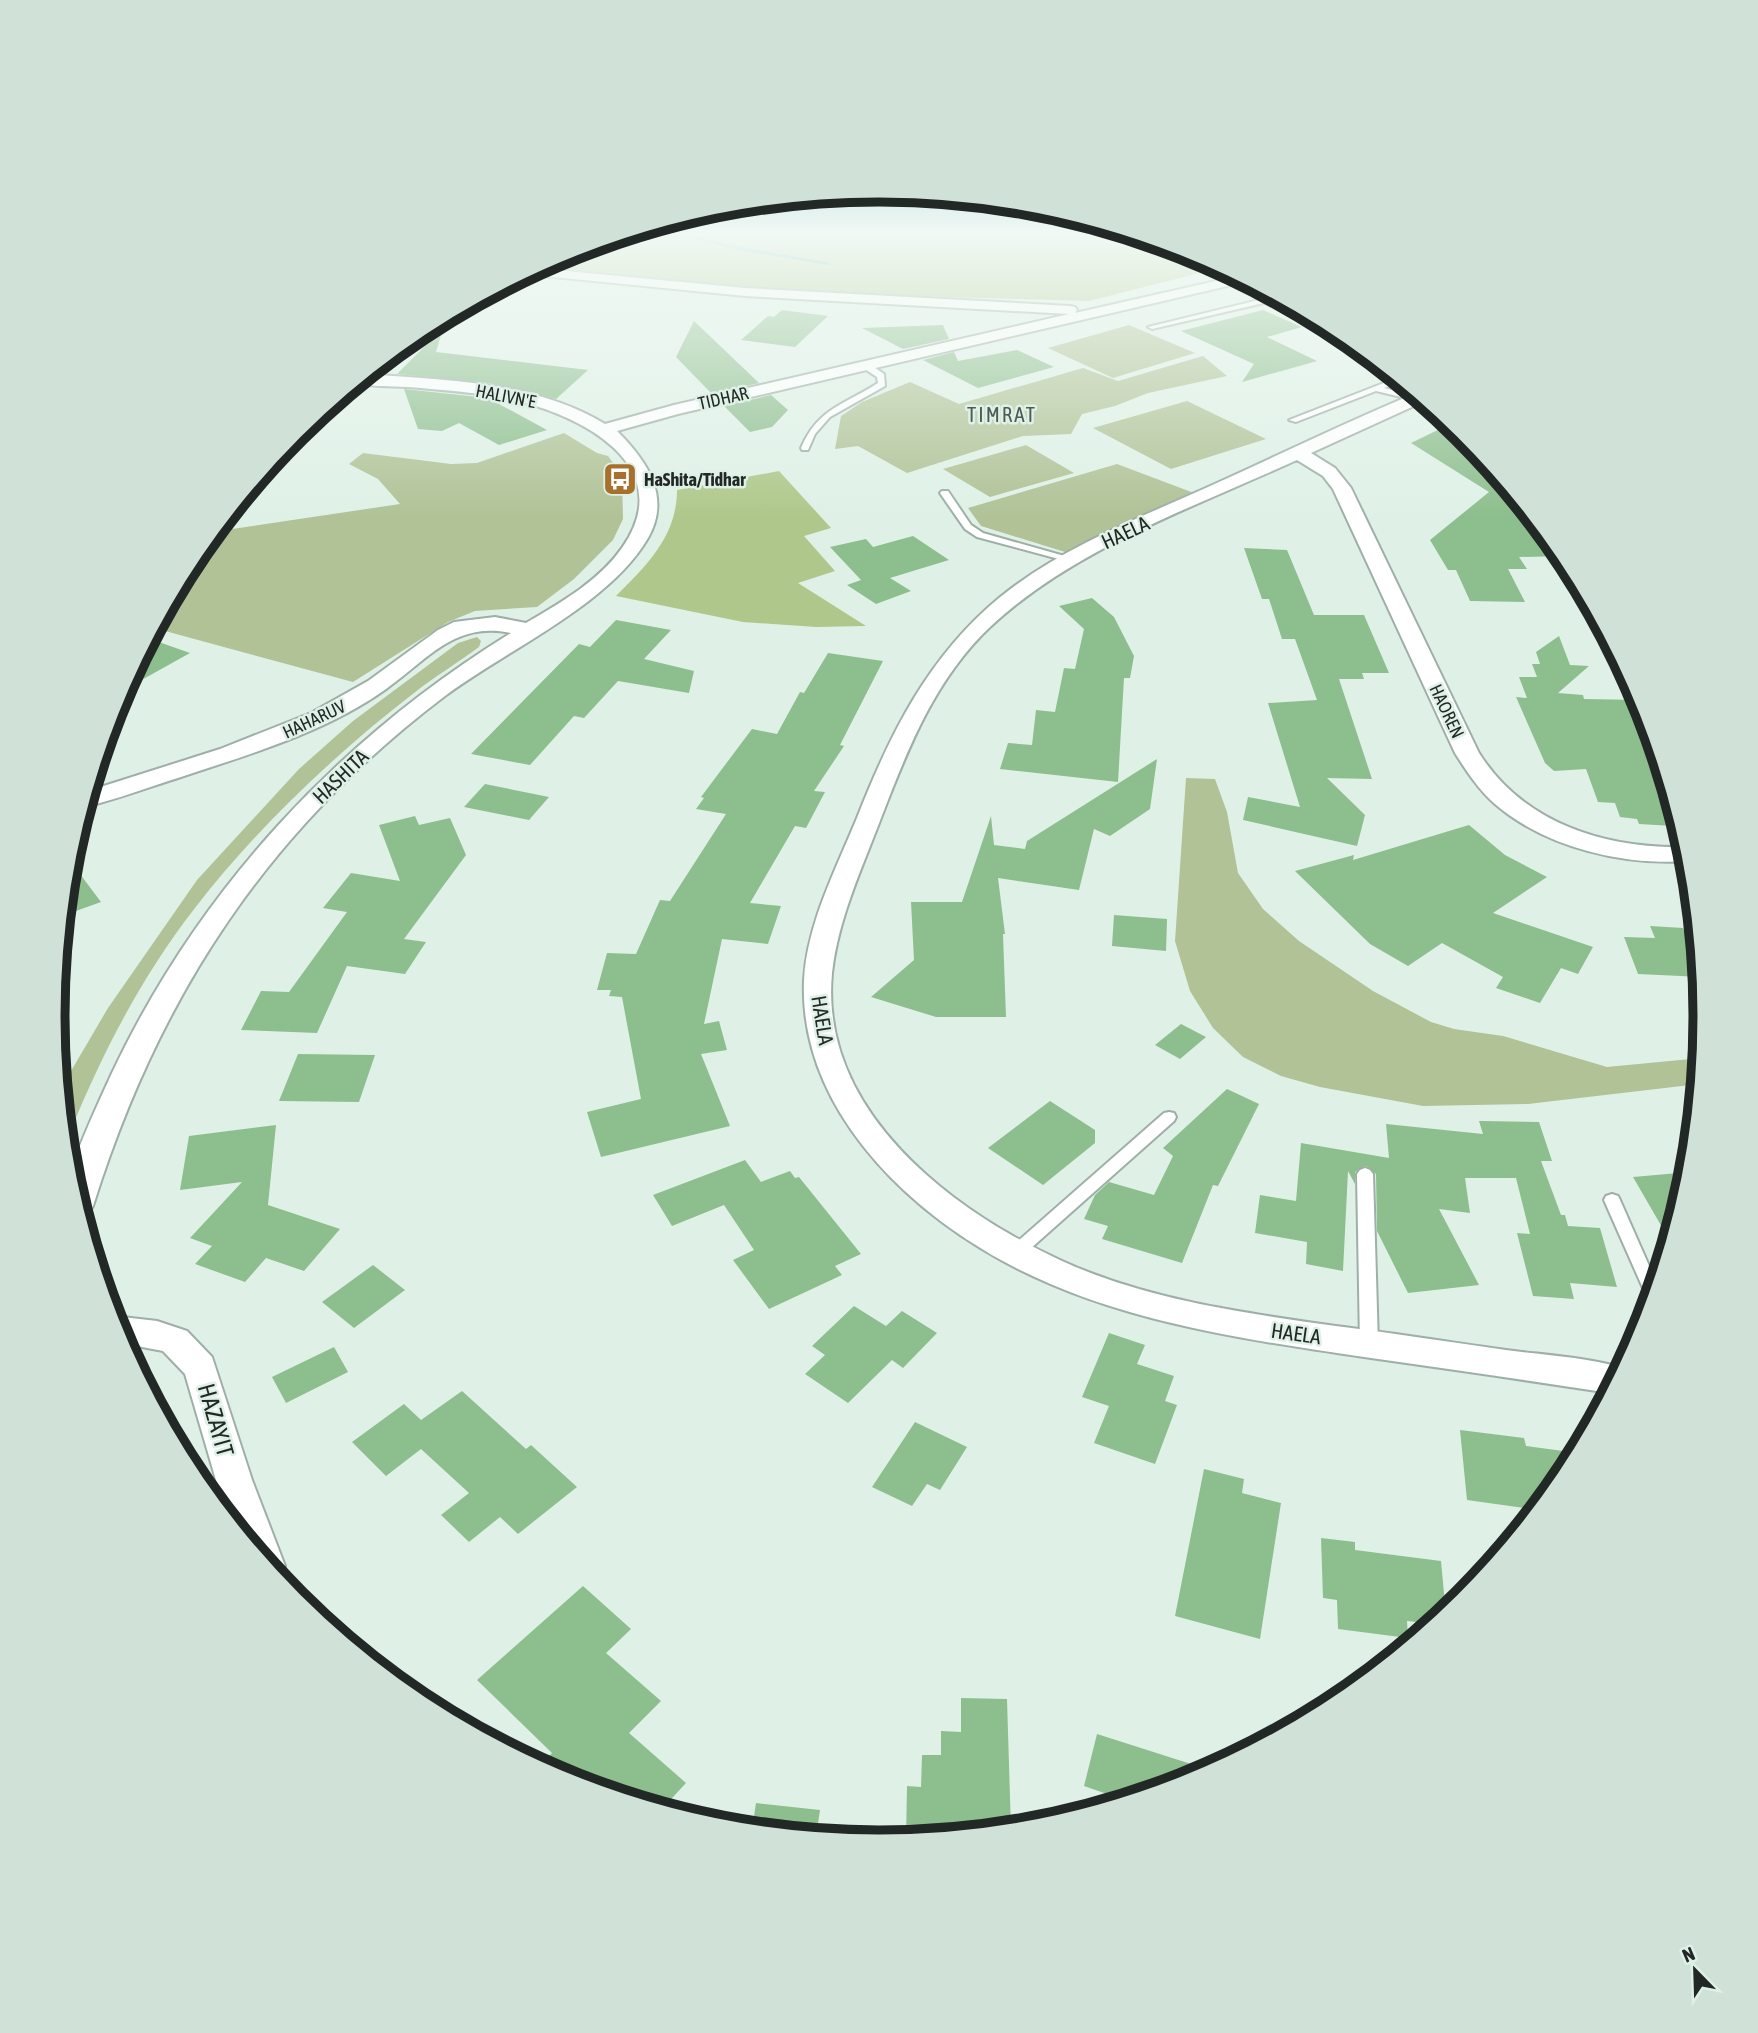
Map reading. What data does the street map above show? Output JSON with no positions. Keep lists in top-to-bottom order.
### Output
{
  "streets": {
    "street": [
      "HALIVN'E",
      "TIDHAR",
      "HAELA",
      "HAOREN",
      "HAHARUV",
      "HASHITA",
      "HAZAYIT"
    ]
  },
  "crossings": [
    ["HALIVN'E", "TIDHAR"],
    ["HALIVN'E", "HASHITA"],
    ["TIDHAR", "HASHITA"],
    ["HAELA", "HAOREN"],
    ["HAHARUV", "HASHITA"]
  ],
  "districts": ["TIMRAT"],
  "places": {
    "bus stop": ["HaShita/Tidhar"]
  },
  "north": "top left"
}
